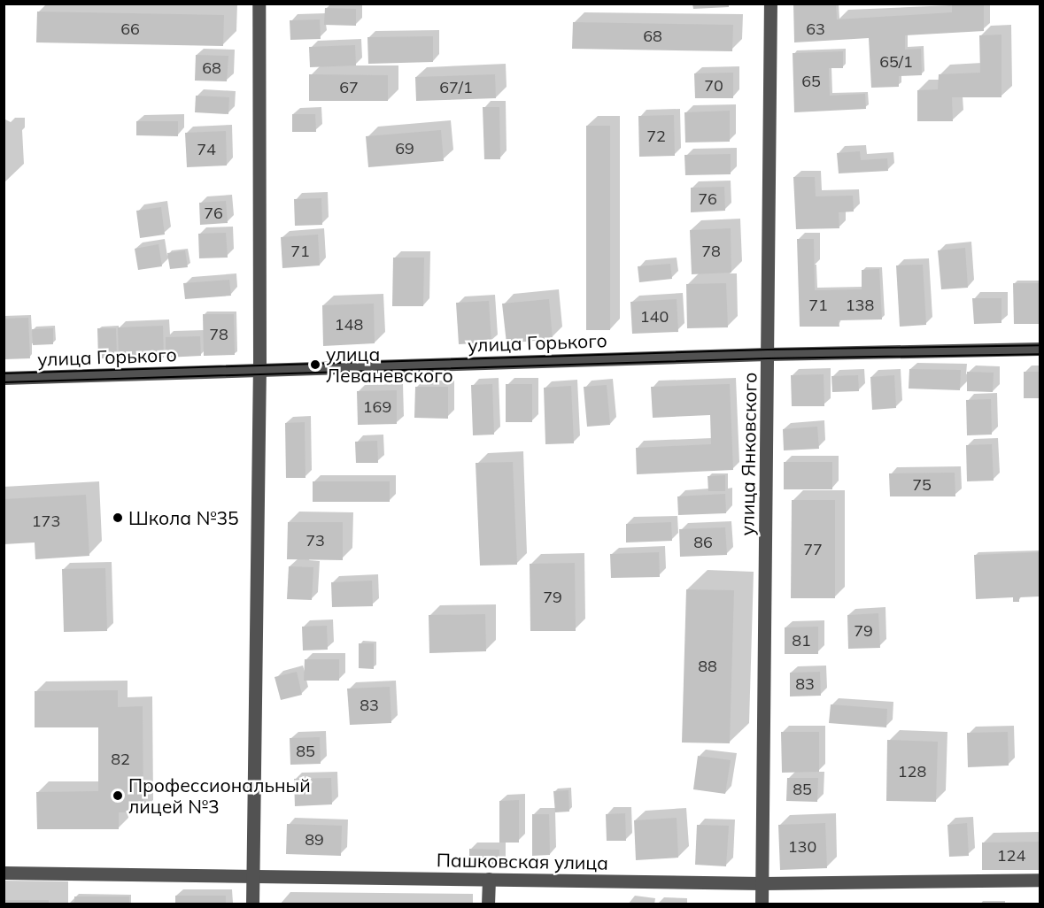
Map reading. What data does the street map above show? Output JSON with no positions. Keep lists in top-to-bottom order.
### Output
{
  "streets": {
    "street": ["улица Горького", "улица Янковского", "Пашковская улица"]
  },
  "crossings": [
    ["улица Горького", "улица Янковского"],
    ["улица Янковского", "Пашковская улица"]
  ],
  "places": ["улица Леваневского", "Школа №35", "Профессиональный лицей №3"],
  "house_numbers": [
    "66",
    "63",
    "68",
    "65/1",
    "68",
    "65",
    "70",
    "67",
    "67/1",
    "72",
    "69",
    "74",
    "76",
    "76",
    "71",
    "78",
    "71",
    "138",
    "140",
    "148",
    "78",
    "169",
    "75",
    "173",
    "73",
    "86",
    "77",
    "79",
    "79",
    "81",
    "88",
    "83",
    "83",
    "85",
    "82",
    "128",
    "85",
    "89",
    "130",
    "124"
  ]
}
